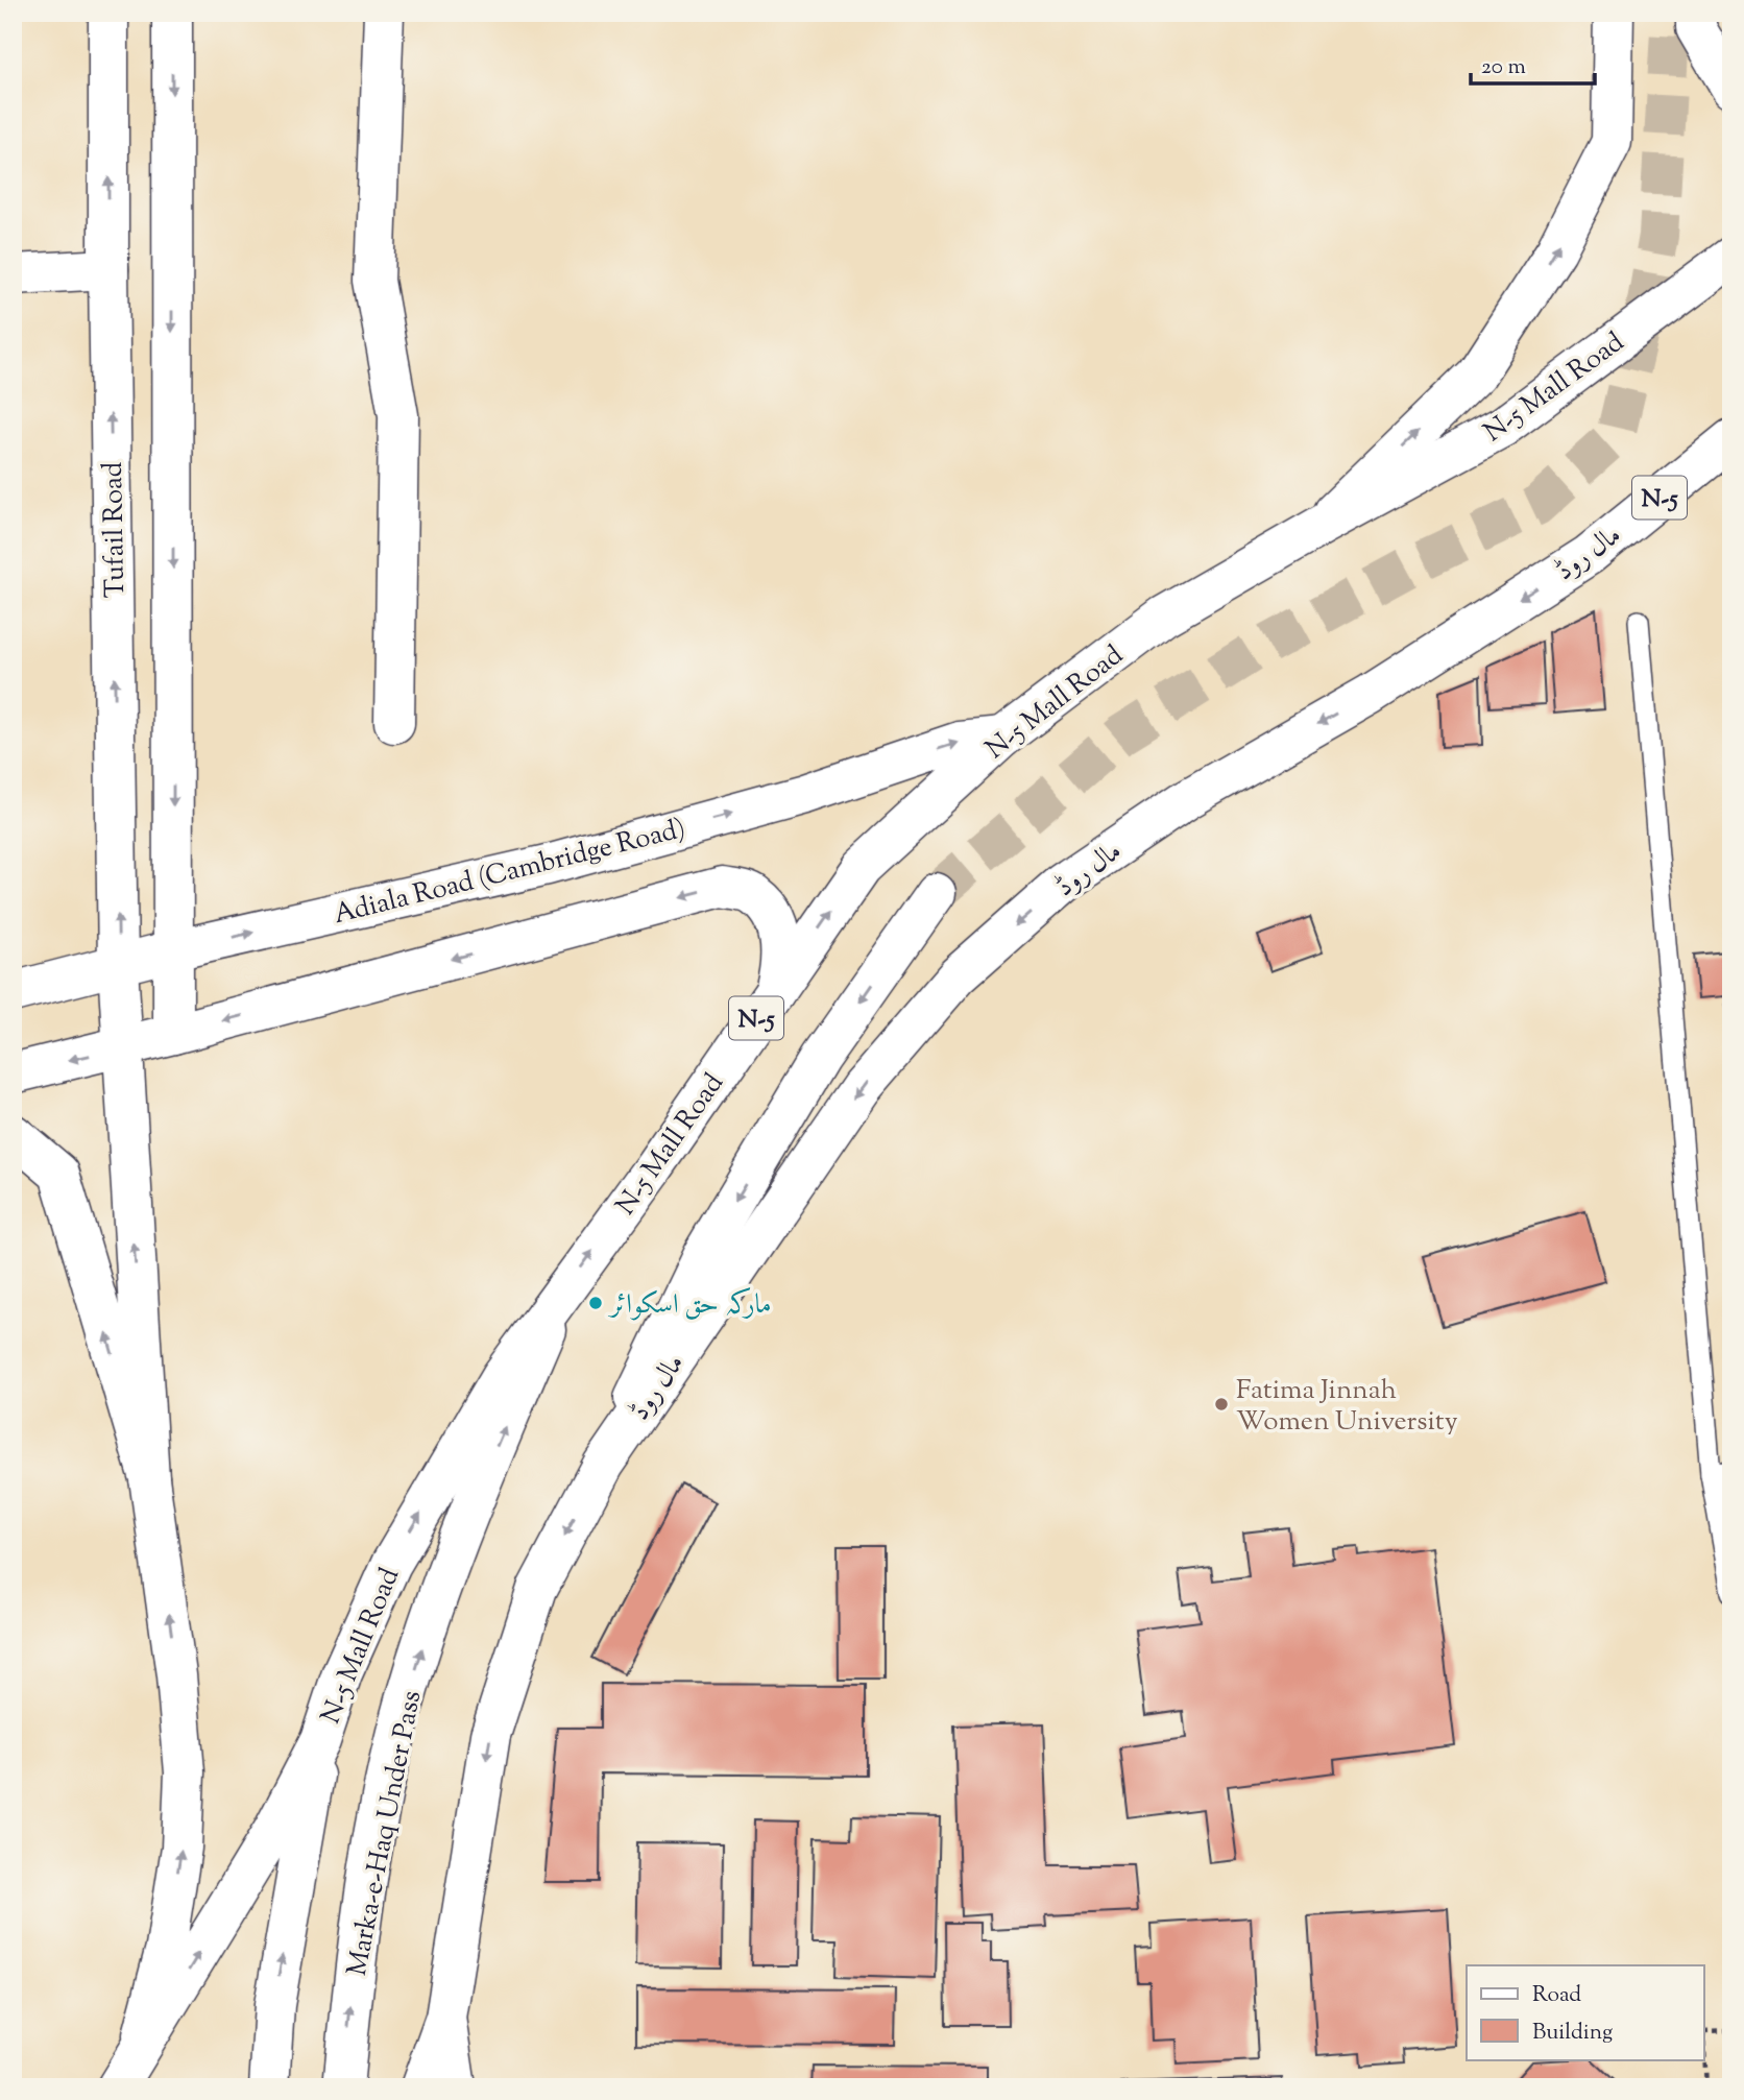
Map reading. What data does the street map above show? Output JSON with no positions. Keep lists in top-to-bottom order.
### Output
{
  "streets": {
    "main road": [
      "N-5 Mall Road",
      "N-5",
      "Tufail Road",
      "مال روڈ",
      "Adiala Road (Cambridge Road)",
      "Marka-e-Haq Under Pass"
    ]
  },
  "crossings": [
    ["N-5 Mall Road", "Adiala Road (Cambridge Road)"],
    ["N-5 Mall Road", "Marka-e-Haq Under Pass"],
    ["Tufail Road", "Adiala Road (Cambridge Road)"]
  ],
  "one_way": ["Adiala Road (Cambridge Road)"],
  "places": ["مارکہ حق اسکوائر", "Fatima Jinnah Women University"],
  "legend": ["Road", "Building"],
  "scale_bar": "20 m"
}
